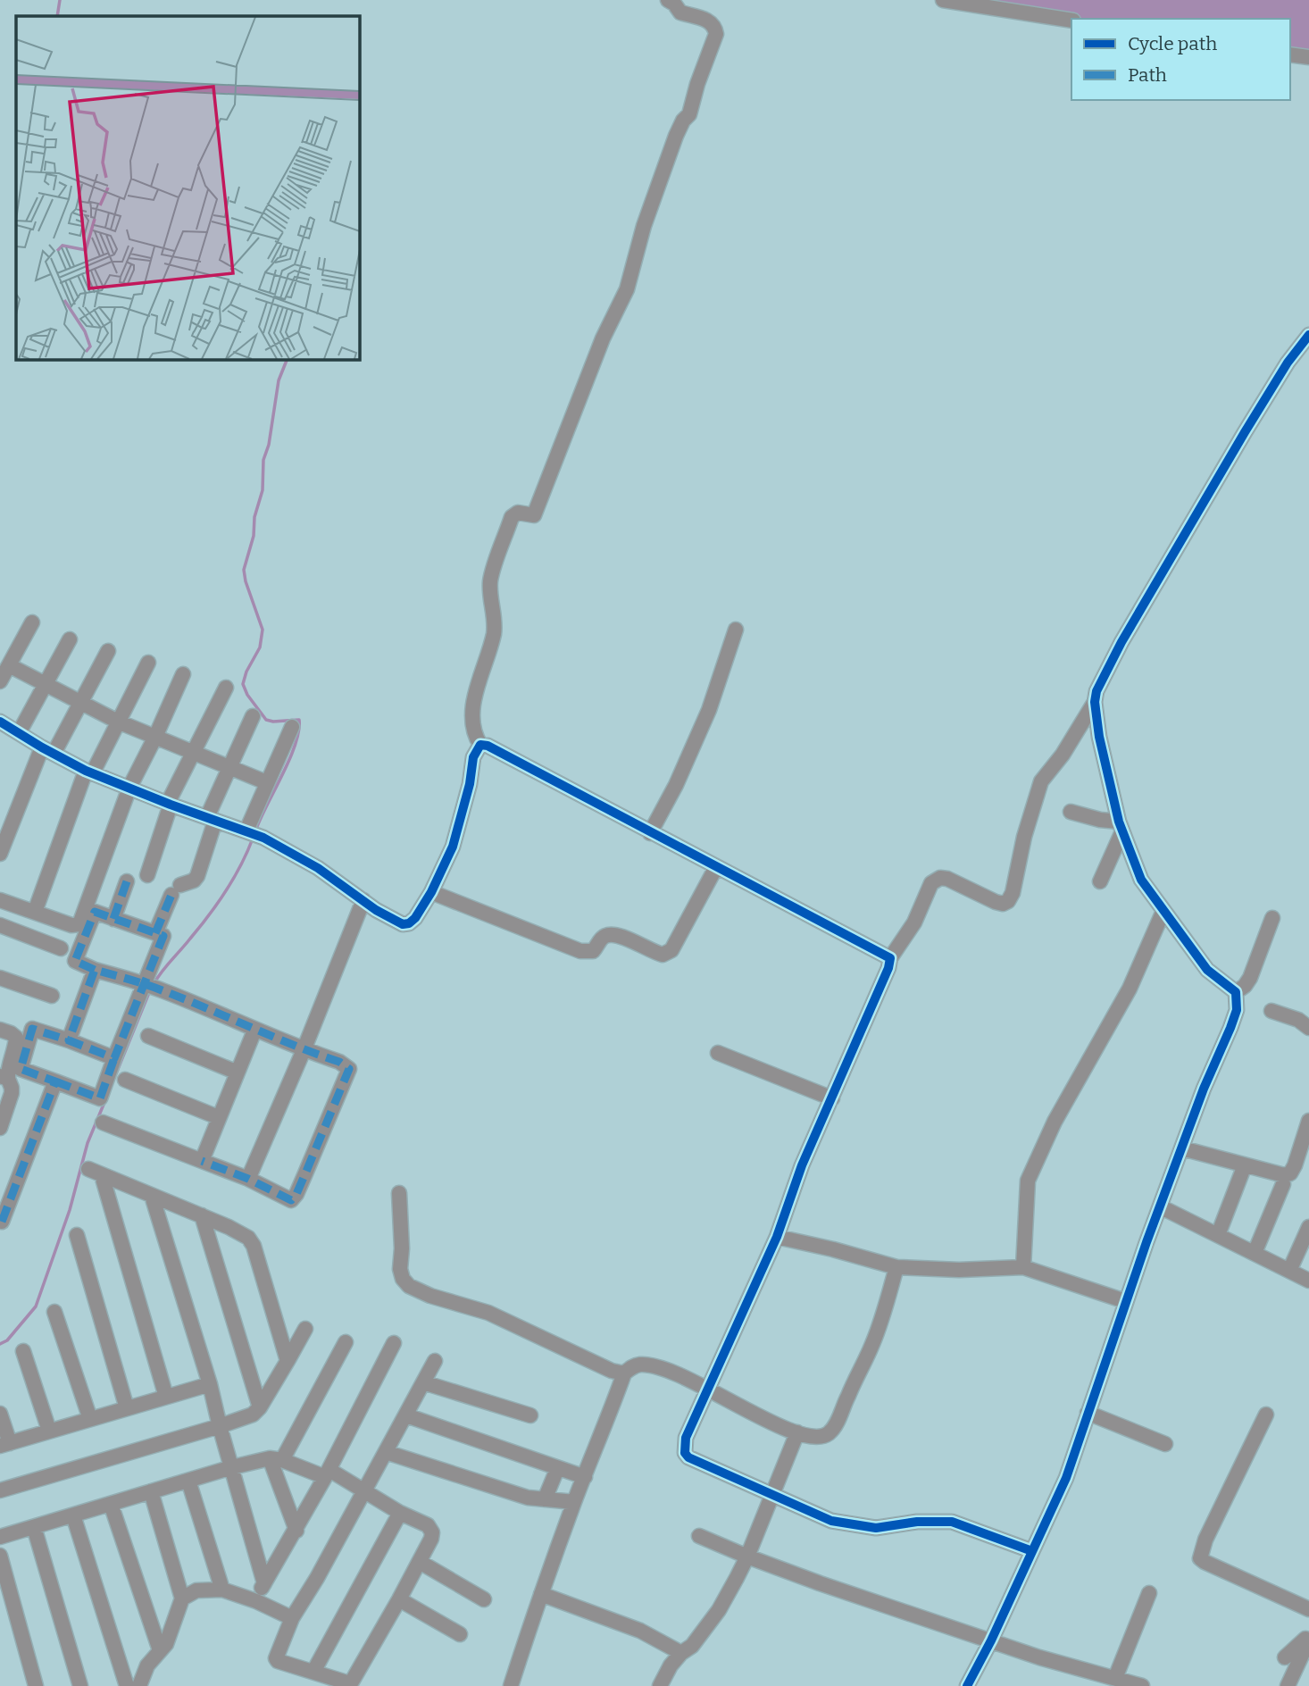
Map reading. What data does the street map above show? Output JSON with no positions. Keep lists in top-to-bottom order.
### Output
{
  "legend": ["Cycle path", "Path"]
}
